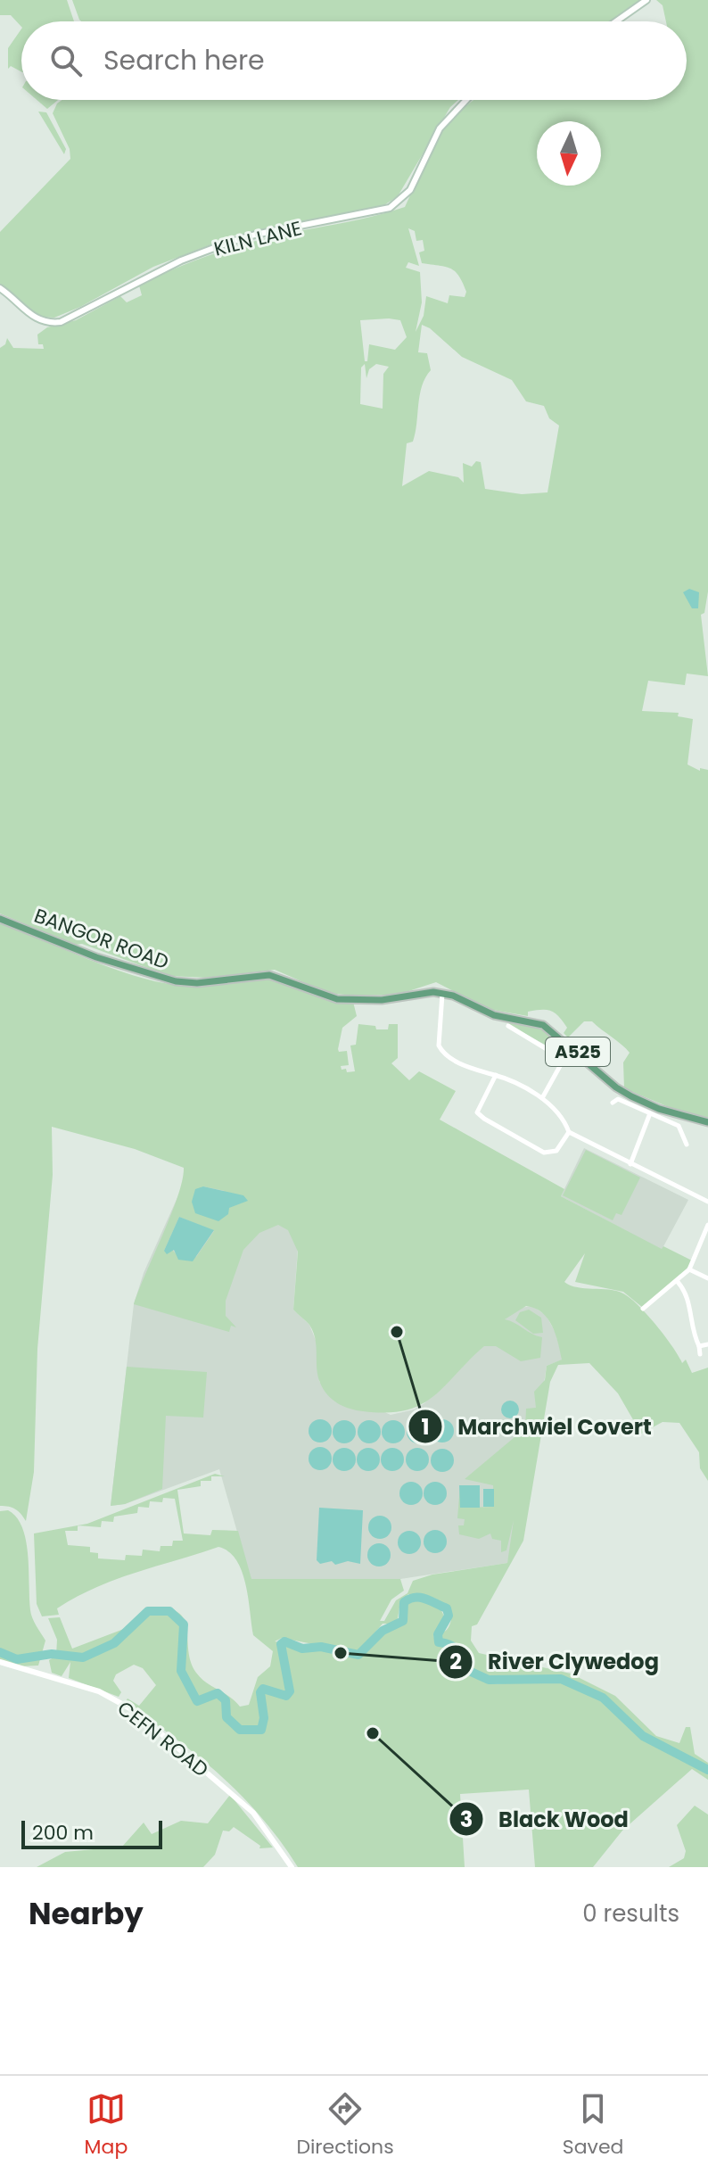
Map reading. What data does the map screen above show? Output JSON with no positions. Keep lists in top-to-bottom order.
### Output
{
  "streets": {
    "main road": [
      "KILN LANE",
      "BANGOR ROAD",
      "A525",
      "CEFN ROAD"
    ]
  },
  "crossings": [
    ["BANGOR ROAD", "A525"]
  ],
  "places": ["Marchwiel Covert", "River Clywedog", "Black Wood"],
  "scale_bar": "200 m",
  "north": "bottom",
  "page": {
    "search": "Search here",
    "scale": "200 m",
    "heading": ["Nearby", "0 results"],
    "nav": ["Map", "Directions", "Saved"]
  }
}
